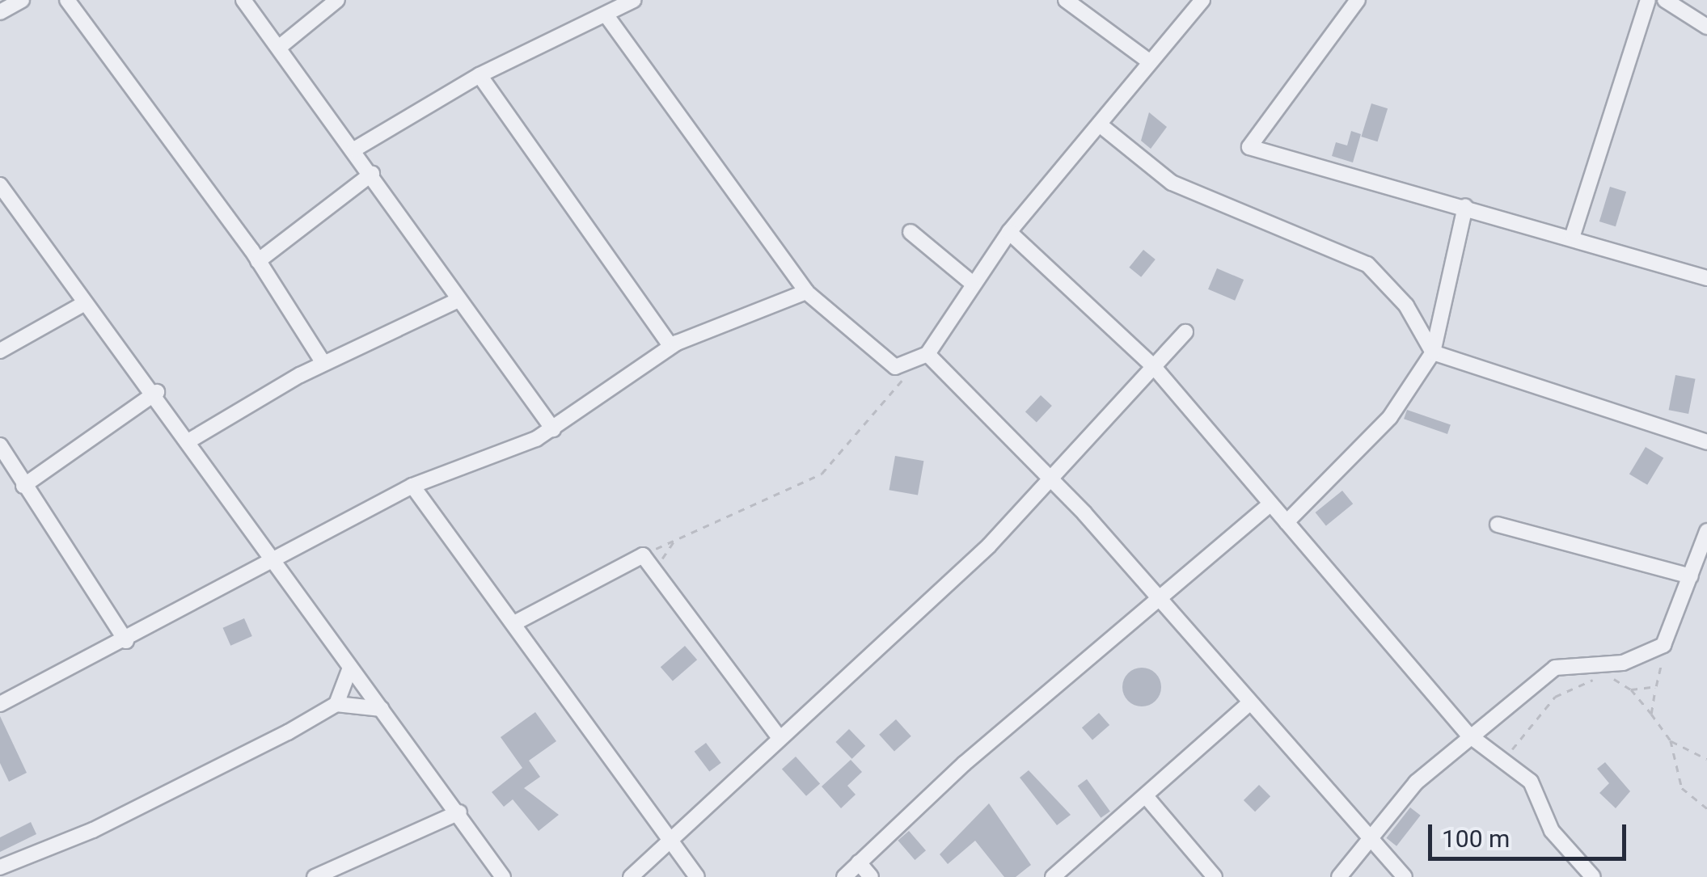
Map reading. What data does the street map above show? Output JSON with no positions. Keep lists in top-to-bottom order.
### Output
{
  "scale_bar": "100 m"
}
